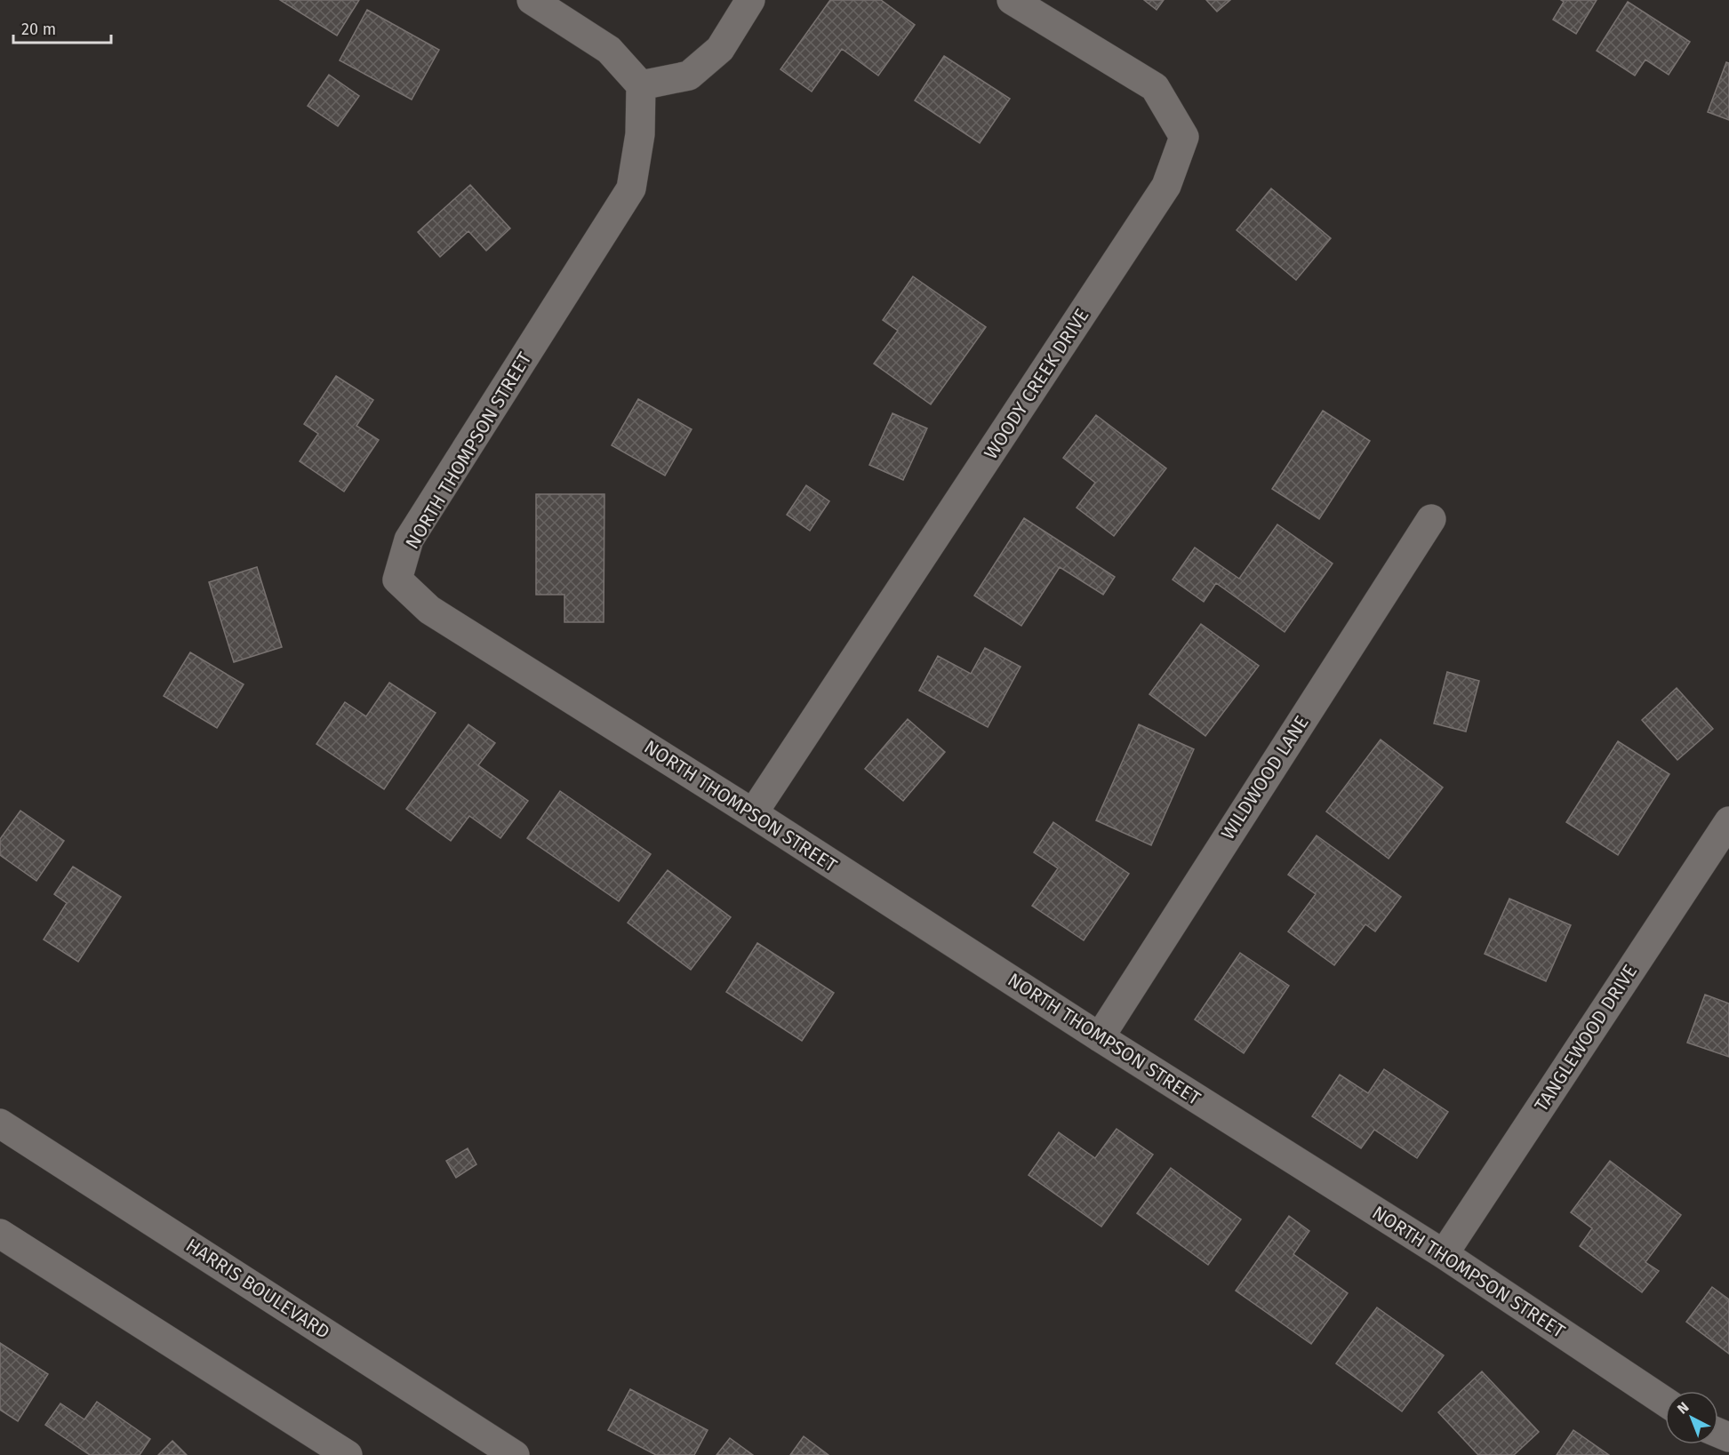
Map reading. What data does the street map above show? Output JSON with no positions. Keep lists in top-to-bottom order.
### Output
{
  "streets": {
    "street": [
      "WOODY CREEK DRIVE",
      "NORTH THOMPSON STREET",
      "WILDWOOD LANE",
      "TANGLEWOOD DRIVE",
      "HARRIS BOULEVARD"
    ]
  },
  "crossings": [
    ["WOODY CREEK DRIVE", "NORTH THOMPSON STREET"],
    ["NORTH THOMPSON STREET", "WILDWOOD LANE"],
    ["NORTH THOMPSON STREET", "TANGLEWOOD DRIVE"]
  ],
  "scale_bar": "20 m",
  "north": "top left"
}
